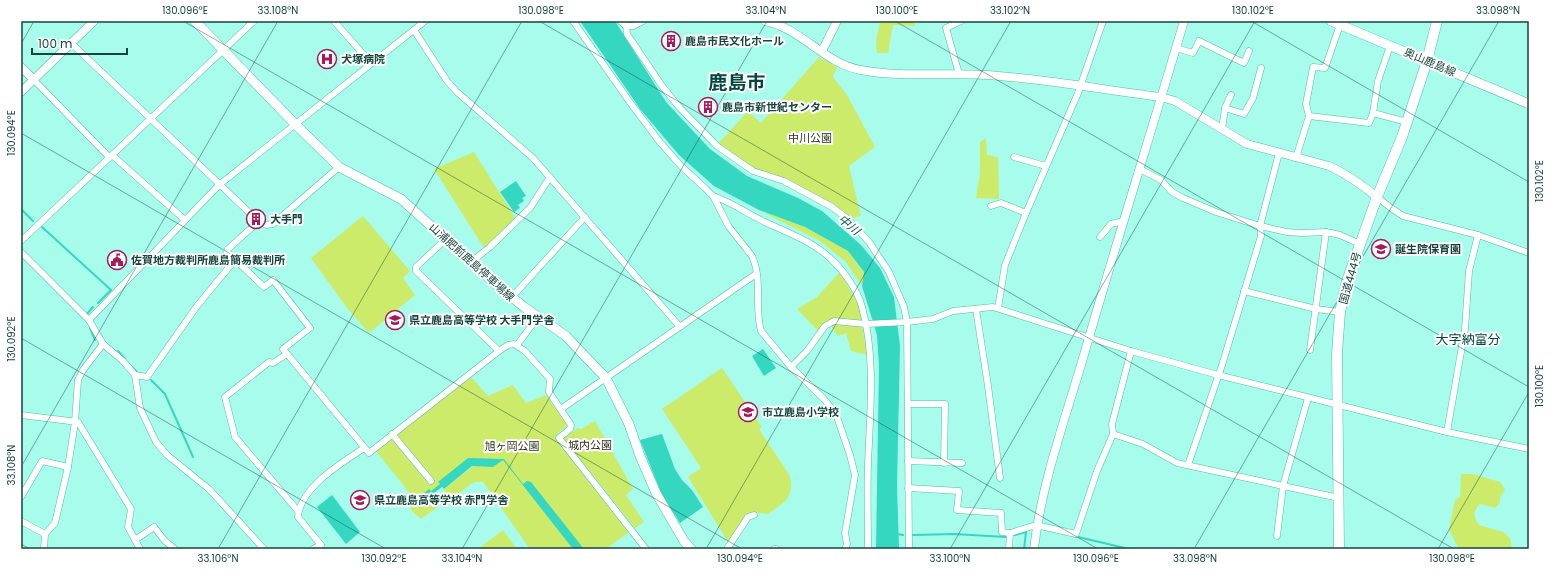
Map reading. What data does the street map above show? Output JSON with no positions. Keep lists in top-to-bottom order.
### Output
{
  "streets": {
    "highway": ["国道444号"],
    "main road": ["奥山鹿島線", "山浦肥前鹿島停車場線"]
  },
  "crossings": [
    ["奥山鹿島線", "国道444号"]
  ],
  "districts": ["鹿島市", "大字納富分"],
  "water": ["中川"],
  "parks": ["中川公園", "城内公園", "旭ヶ岡公園"],
  "places": {
    "building": ["鹿島市民文化ホール", "鹿島市新世紀センター", "大手門"],
    "hospital": ["犬塚病院"],
    "school or university": [
      "誕生院保育園",
      "県立鹿島高等学校 大手門学舎",
      "市立鹿島小学校",
      "県立鹿島高等学校 赤門学舎"
    ],
    "public building": ["佐賀地方裁判所鹿島簡易裁判所"]
  },
  "scale_bar": "100 m",
  "coordinates": [
    "130.096°E",
    "33.108°N",
    "130.098°E",
    "33.104°N",
    "130.100°E",
    "33.102°N",
    "130.102°E",
    "33.098°N",
    "130.094°E",
    "130.092°E",
    "33.106°N",
    "33.100°N"
  ]
}
